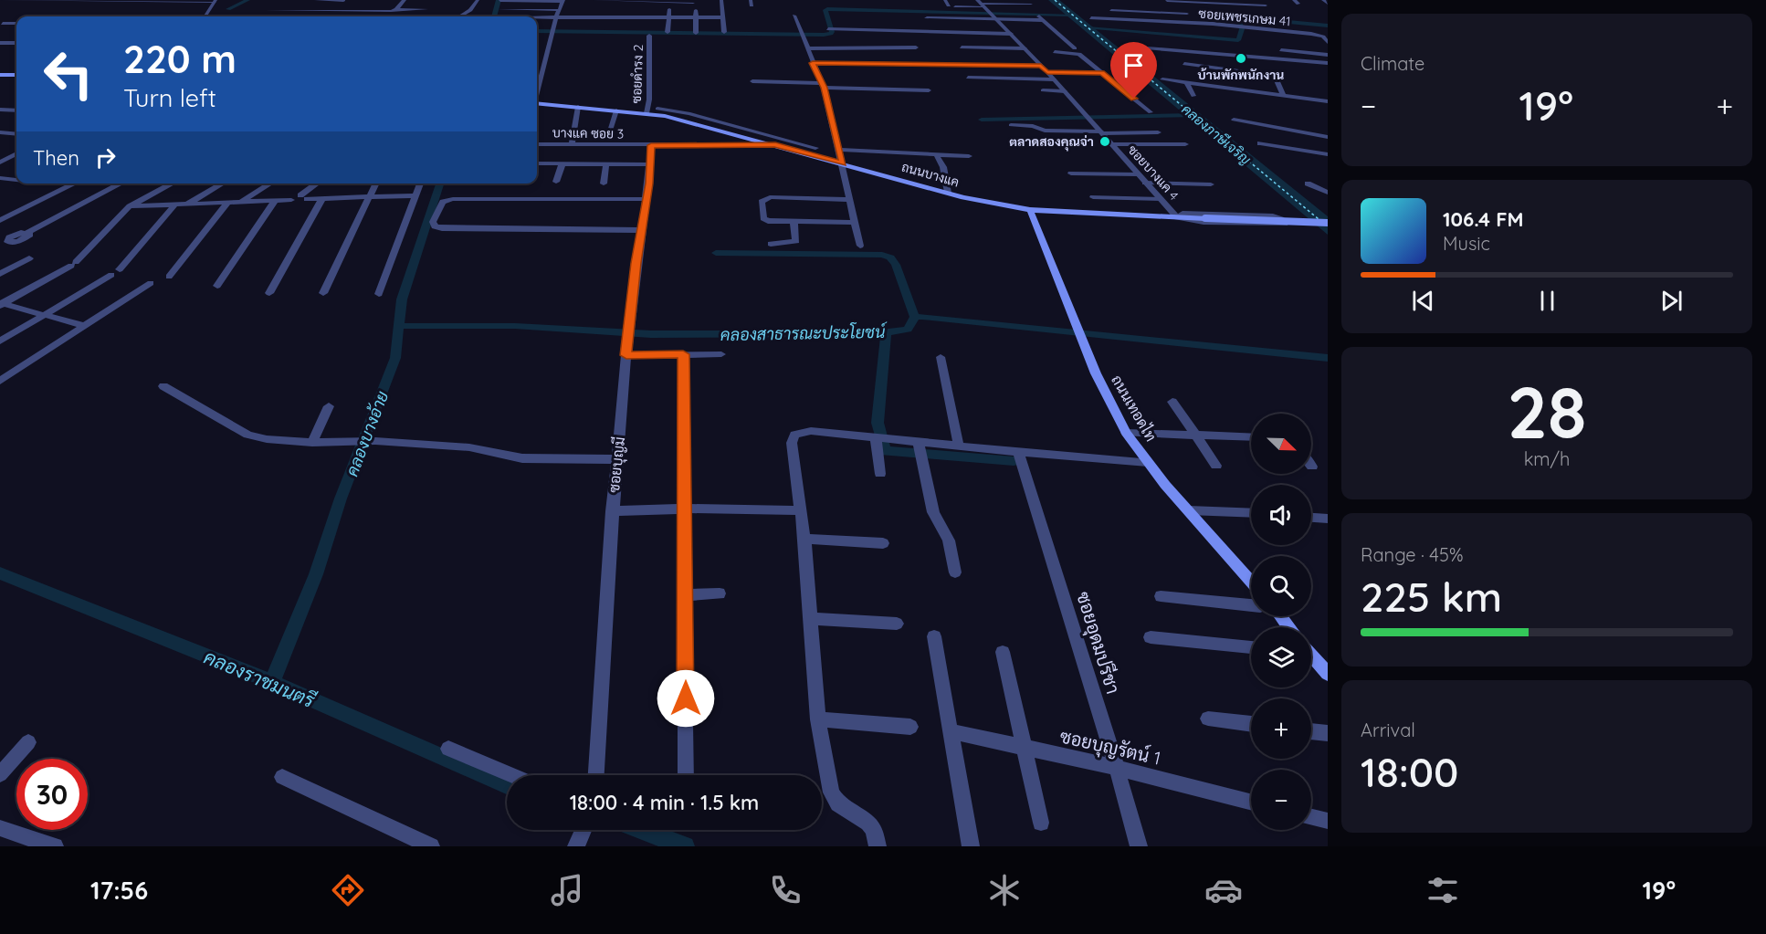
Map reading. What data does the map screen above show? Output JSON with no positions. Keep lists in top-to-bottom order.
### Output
{
  "streets": {
    "main road": ["ถนนบางแค", "ถนนเทอดไท"],
    "street": [
      "ซอยเพชรเกษม 41",
      "ซอยดำรง 2",
      "บางแค ซอย 3",
      "ซอยบางแค 4",
      "ซอยบุญมี",
      "ซอยอุดมปรีชา",
      "ซอยบุญรัตน์ 1"
    ]
  },
  "crossings": [
    ["ซอยดำรง 2", "ถนนบางแค"],
    ["บางแค ซอย 3", "ถนนบางแค"],
    ["บางแค ซอย 3", "ซอยบุญมี"],
    ["ซอยบางแค 4", "ถนนบางแค"],
    ["ถนนบางแค", "ถนนเทอดไท"],
    ["ซอยอุดมปรีชา", "ซอยบุญรัตน์ 1"]
  ],
  "water": [
    "คลองภาษีเจริญ",
    "คลองสาธารณะประโยชน์",
    "คลองบางอ้าย",
    "คลองราชมนตรี"
  ],
  "places": ["บ้านพักพนักงาน", "ตลาดสองคุณจ่า"],
  "north": "bottom right",
  "page": {
    "tile": [
      "Climate",
      ["28", "km/h"],
      ["Range · 45%", "225 km"],
      ["Arrival", "18:00"]
    ],
    "turn": ["220 m", "Turn left"],
    "heat": ["−", "19°", "+"],
    "then": "Then",
    "song": ["106.4 FM", "Music"],
    "map_buttons": ["+", "−"],
    "limit": "30",
    "trip": "18:00 · 4 min · 1.5 km",
    "tabs": ["17:56", "19°"]
  }
}
